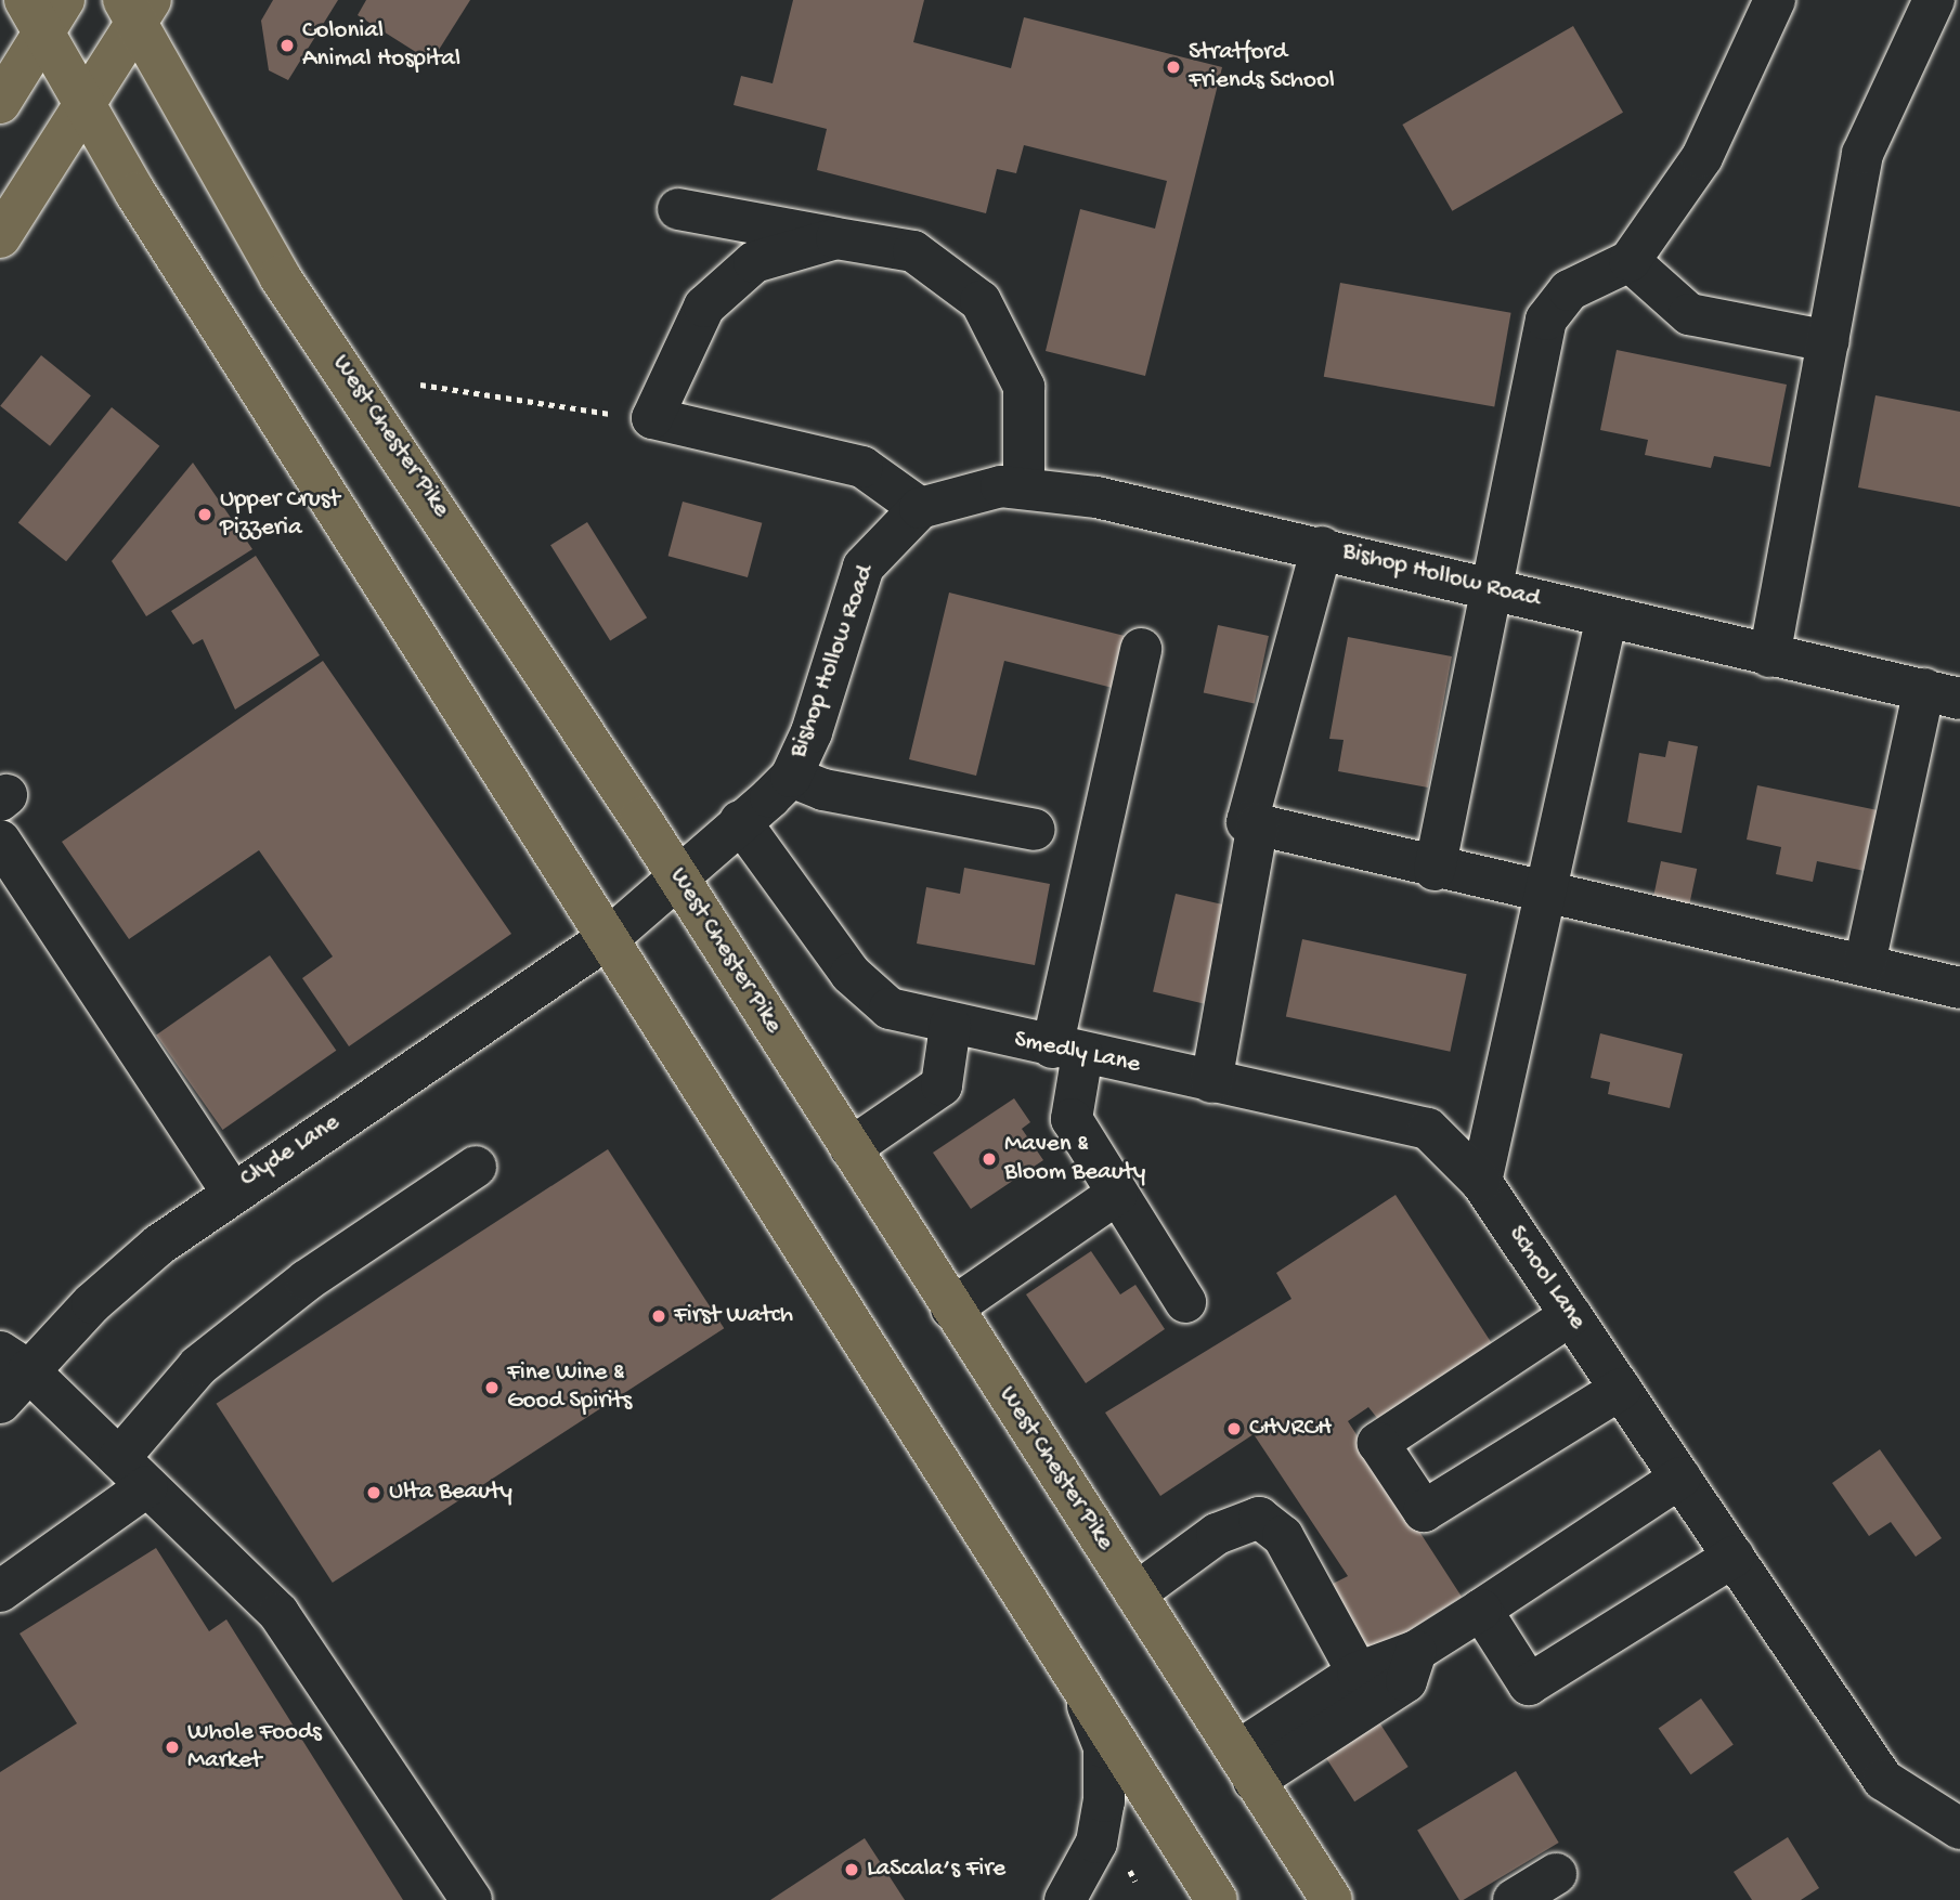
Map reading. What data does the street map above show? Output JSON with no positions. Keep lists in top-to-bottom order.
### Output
{
  "streets": {
    "main road": ["West Chester Pike"],
    "street": [
      "Bishop Hollow Road",
      "Smedly Lane",
      "Clyde Lane",
      "School Lane"
    ]
  },
  "crossings": [
    ["West Chester Pike", "Bishop Hollow Road"],
    ["Bishop Hollow Road", "Smedly Lane"],
    ["Bishop Hollow Road", "Clyde Lane"],
    ["Smedly Lane", "School Lane"]
  ],
  "places": [
    "Colonial Animal Hospital",
    "Stratford Friends School",
    "Upper Crust Pizzeria",
    "Maven & Bloom Beauty",
    "First Watch",
    "Fine Wine & Good Spirits",
    "CHVRCH",
    "Ulta Beauty",
    "Whole Foods Market",
    "LaScala’s Fire"
  ]
}
